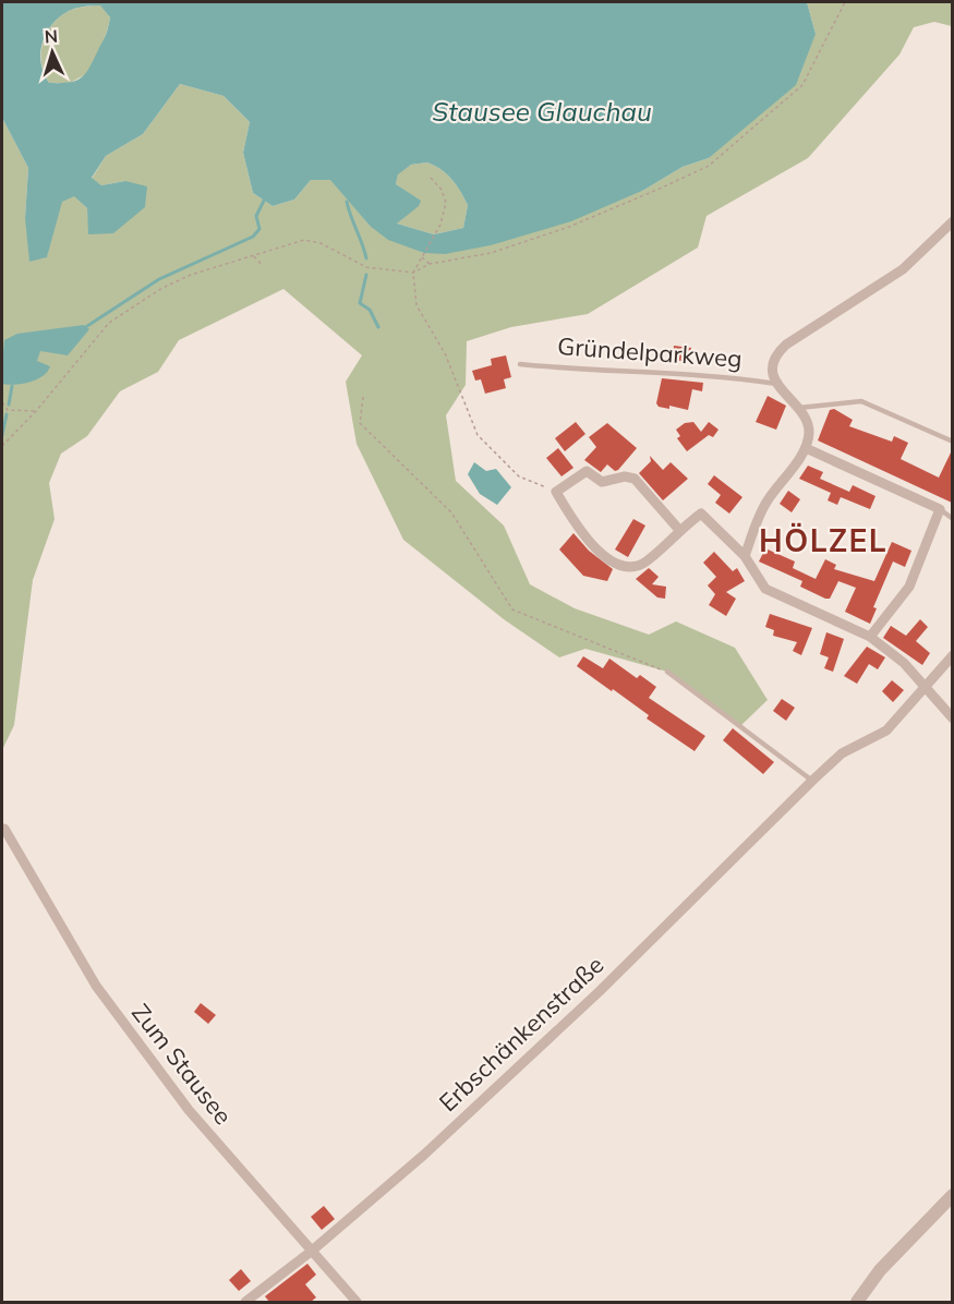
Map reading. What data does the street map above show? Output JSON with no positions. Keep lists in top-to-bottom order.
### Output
{
  "streets": {
    "street": ["Gründelparkweg", "Erbschänkenstraße", "Zum Stausee"]
  },
  "crossings": [
    ["Erbschänkenstraße", "Zum Stausee"]
  ],
  "districts": ["HÖLZEL"],
  "water": ["Stausee Glauchau"],
  "north": "top"
}
